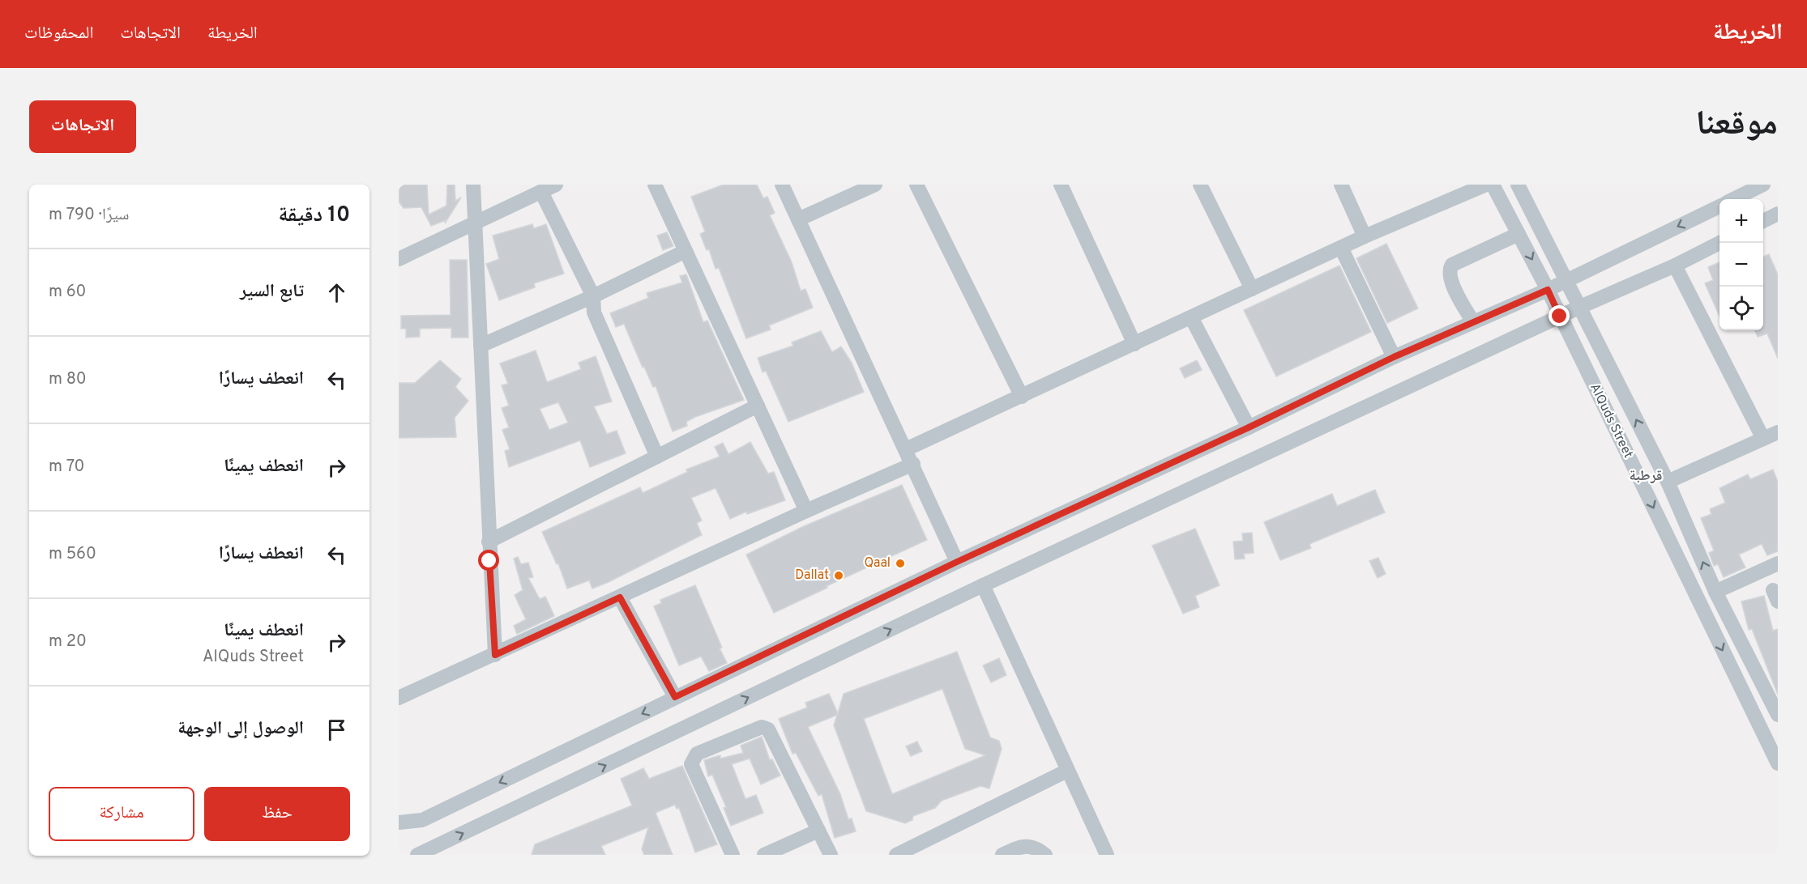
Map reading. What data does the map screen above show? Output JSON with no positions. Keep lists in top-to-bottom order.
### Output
{
  "streets": {
    "street": ["AlQuds Street"]
  },
  "districts": ["قرطبة"],
  "places": ["Qaal", "Dallat"],
  "page": {
    "header": "الخريطة",
    "nav": ["الخريطة", "الاتجاهات", "المحفوظات"],
    "title": "موقعنا",
    "buttons": [
      "الاتجاهات",
      ["حفظ", "مشاركة"]
    ],
    "heading": ["10 دقيقة", "سيرًا · 790 m"],
    "map_buttons": ["+", "−"],
    "list": [
      ["تابع السير", "60 m"],
      ["انعطف يسارًا", "80 m"],
      ["انعطف يمينًا", "70 m"],
      ["انعطف يسارًا", "560 m"],
      ["انعطف يمينًا", "AlQuds Street", "20 m"],
      "الوصول إلى الوجهة"
    ]
  }
}
